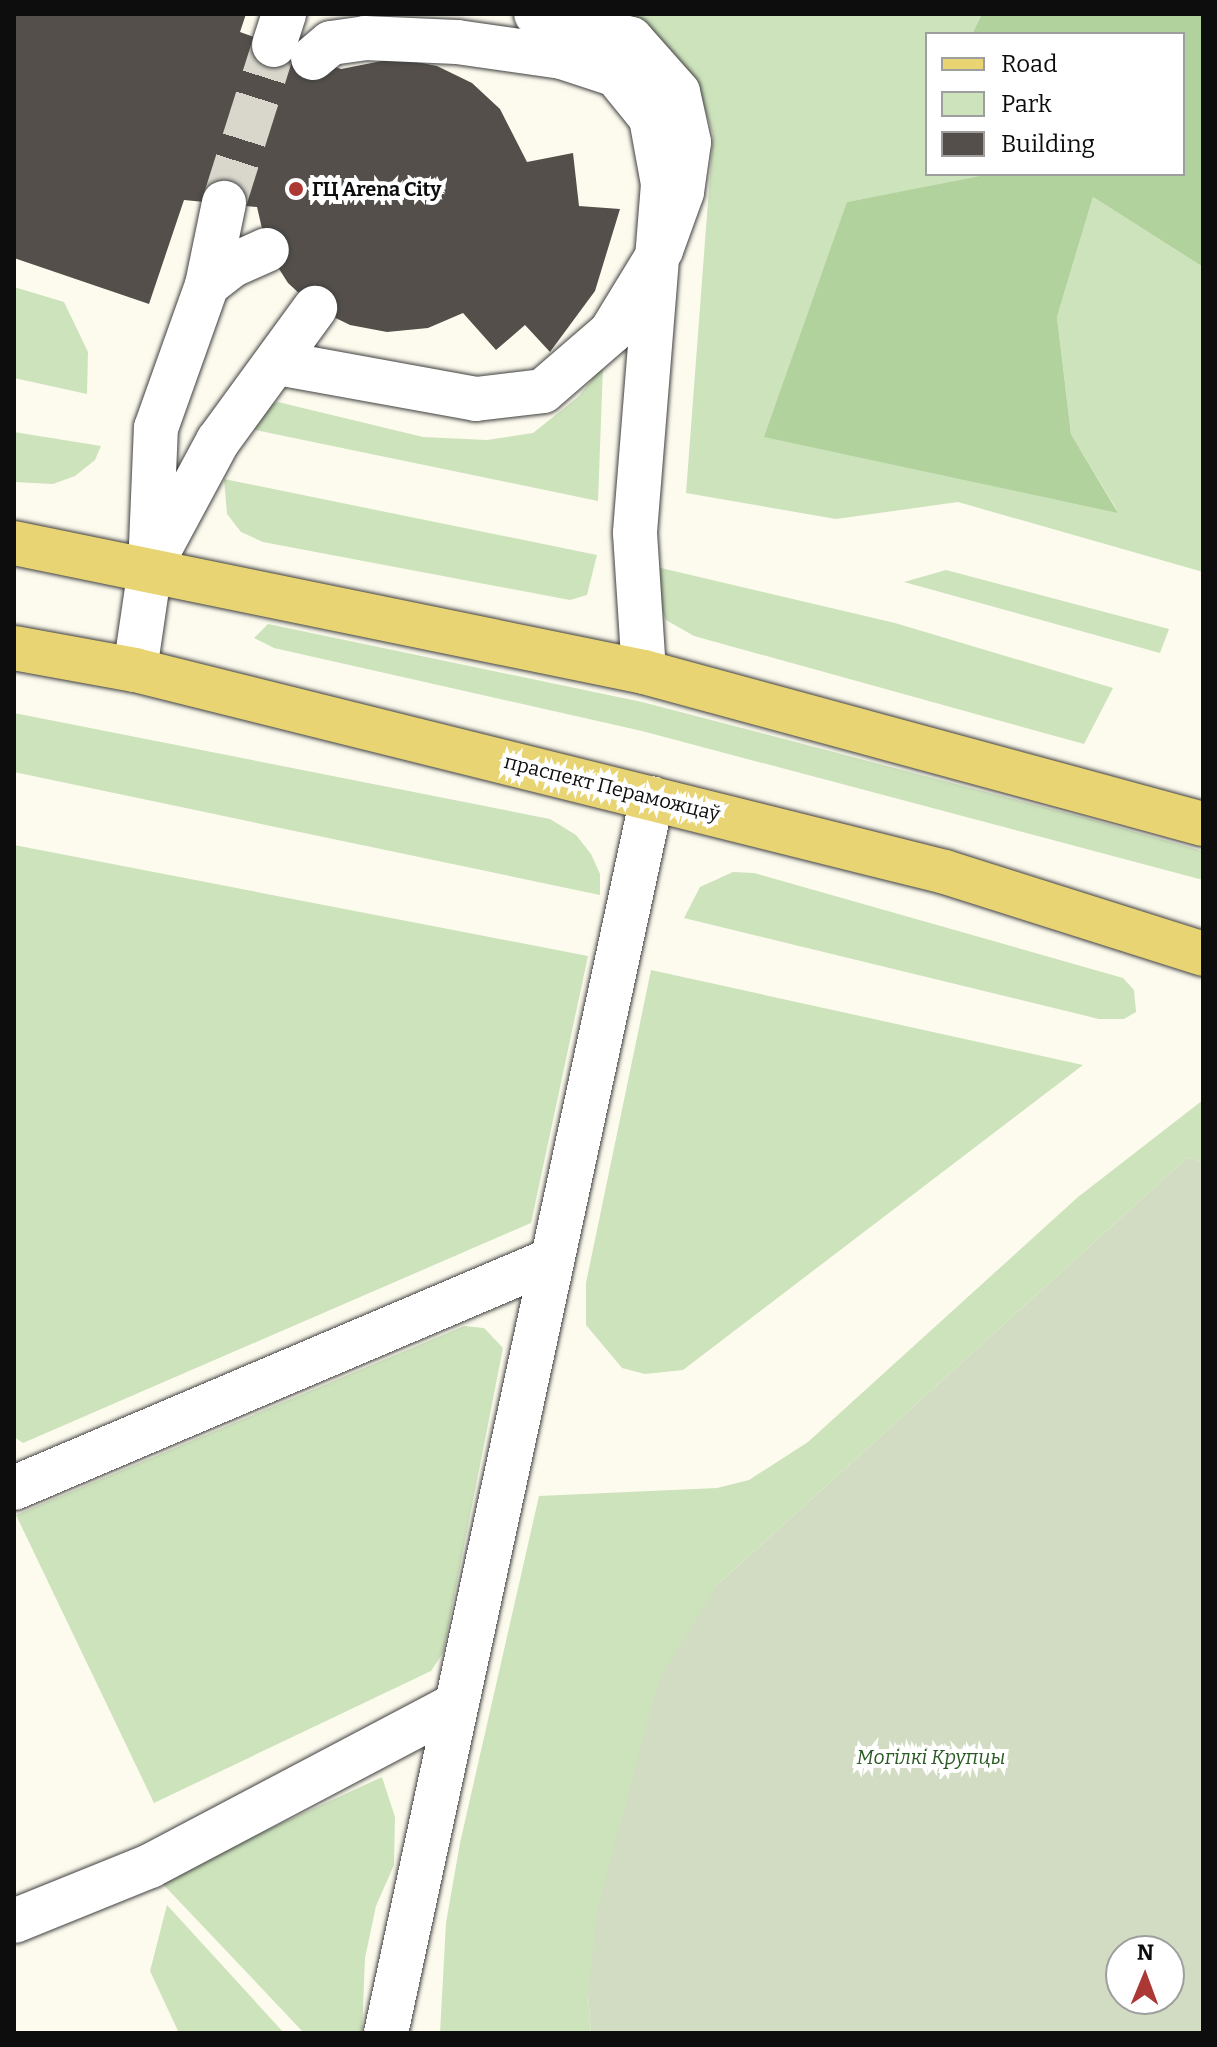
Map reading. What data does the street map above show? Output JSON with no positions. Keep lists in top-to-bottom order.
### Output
{
  "streets": {
    "main road": ["праспект Пераможцаў"]
  },
  "parks": ["Могілкі Крупцы"],
  "places": ["ГЦ Arena City"],
  "legend": ["Road", "Park", "Building"],
  "north": "top"
}
